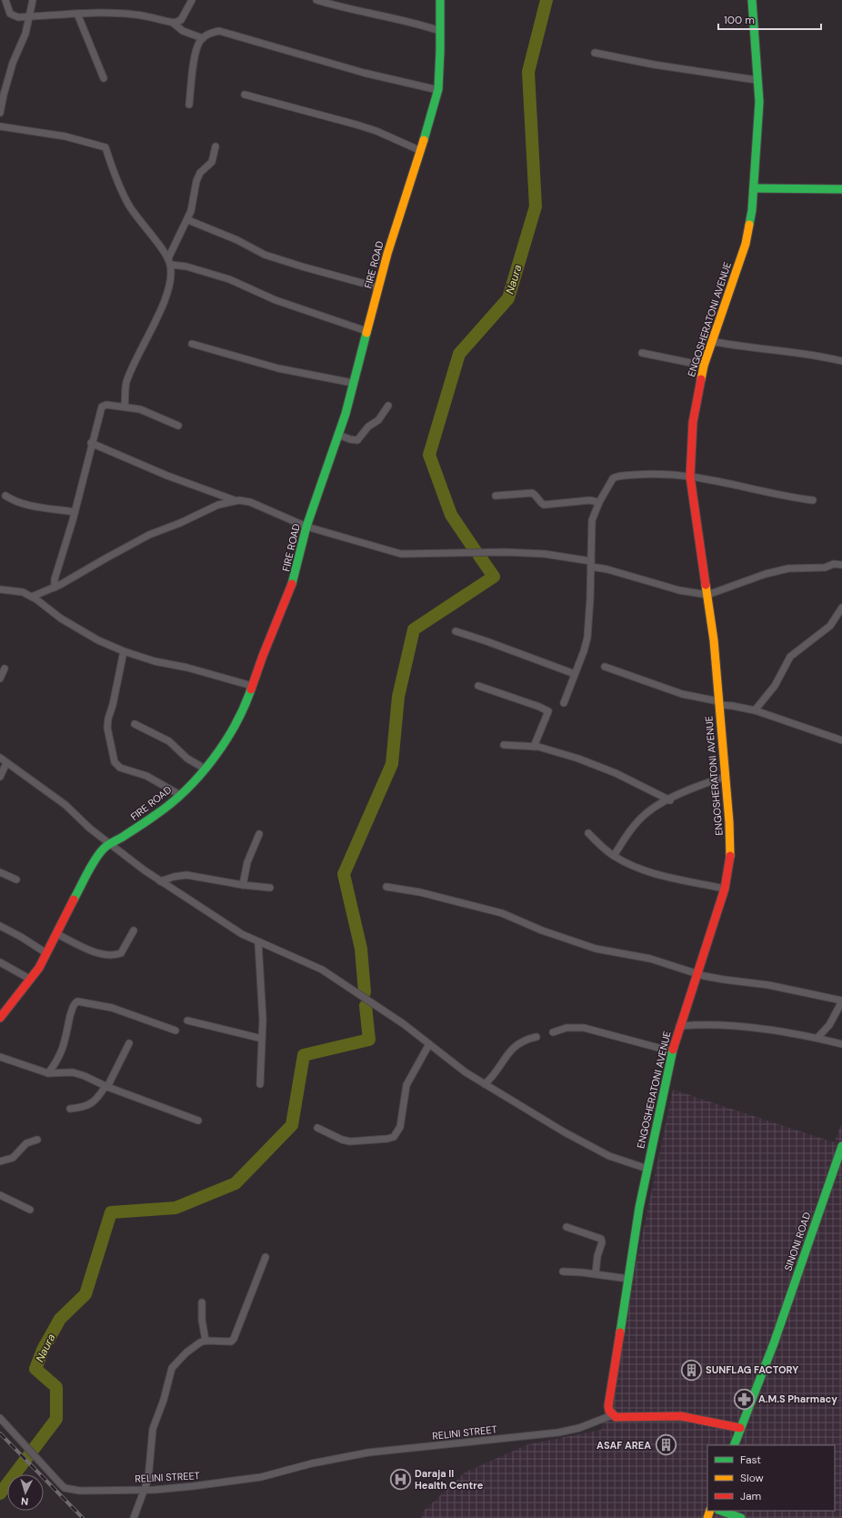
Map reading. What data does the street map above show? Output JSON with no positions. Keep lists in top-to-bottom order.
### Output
{
  "streets": {
    "street": [
      "FIRE ROAD",
      "ENGOSHERATONI AVENUE",
      "SINONI ROAD",
      "RELINI STREET"
    ]
  },
  "crossings": [
    ["ENGOSHERATONI AVENUE", "RELINI STREET"]
  ],
  "water": ["Naura"],
  "places": {
    "building": ["SUNFLAG FACTORY", "ASAF AREA"],
    "pharmacy": ["A.M.S Pharmacy"],
    "hospital": ["Daraja II Health Centre"]
  },
  "legend": ["Fast", "Slow", "Jam"],
  "scale_bar": "100 m",
  "north": "bottom"
}
